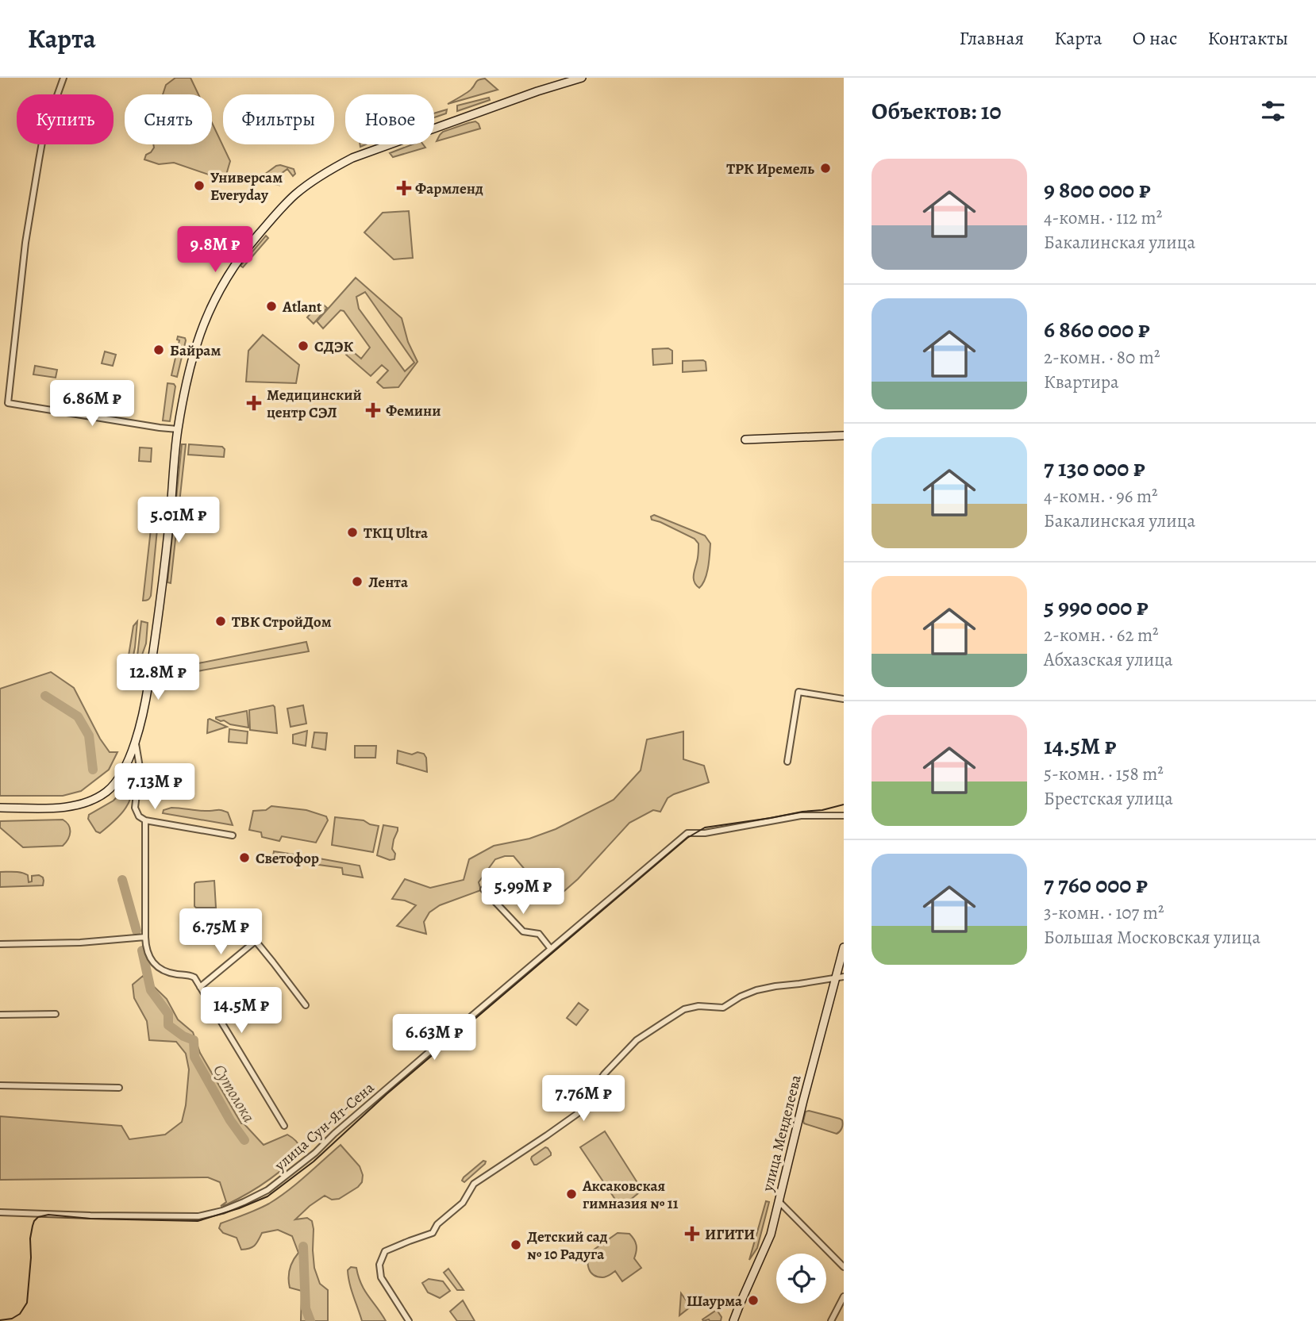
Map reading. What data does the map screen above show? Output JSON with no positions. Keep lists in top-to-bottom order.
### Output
{
  "streets": {
    "main road": ["улица Менделеева"],
    "street": ["улица Сун-Ят-Сена"]
  },
  "water": ["Сутолока"],
  "places": {
    "other": [
      "ТРК Иремель",
      "Универсам Everyday",
      "Atlant",
      "СДЭК",
      "Байрам",
      "ТКЦ Ultra",
      "Лента",
      "ТВК СтройДом",
      "Светофор",
      "Аксаковская гимназия № 11",
      "Детский сад № 10 Радуга",
      "Шаурма"
    ],
    "health": [
      "Фармленд",
      "Медицинский центр СЭЛ",
      "Фемини",
      "ИГИТИ"
    ]
  },
  "page": {
    "header": "Карта",
    "nav": [
      "Главная",
      "Карта",
      "О нас",
      "Контакты"
    ],
    "heading": "Объектов: 10",
    "chip": [
      "Купить",
      "Снять",
      "Фильтры",
      "Новое"
    ],
    "list": [
      {
        "name": "9 800 000 ₽",
        "note": "4-комн. · 112 m² · Бакалинская улица"
      },
      {
        "name": "6 860 000 ₽",
        "note": "2-комн. · 80 m² · Квартира"
      },
      {
        "name": "7 130 000 ₽",
        "note": "4-комн. · 96 m² · Бакалинская улица"
      },
      {
        "name": "5 990 000 ₽",
        "note": "2-комн. · 62 m² · Абхазская улица"
      },
      {
        "name": "14.5M ₽",
        "note": "5-комн. · 158 m² · Брестская улица"
      },
      {
        "name": "7 760 000 ₽",
        "note": "3-комн. · 107 m² · Большая Московская улица"
      }
    ],
    "price": [
      "9.8M ₽",
      "6.86M ₽",
      "5.01M ₽",
      "12.8M ₽",
      "7.13M ₽",
      "5.99M ₽",
      "6.75M ₽",
      "14.5M ₽",
      "6.63M ₽",
      "7.76M ₽"
    ]
  }
}
